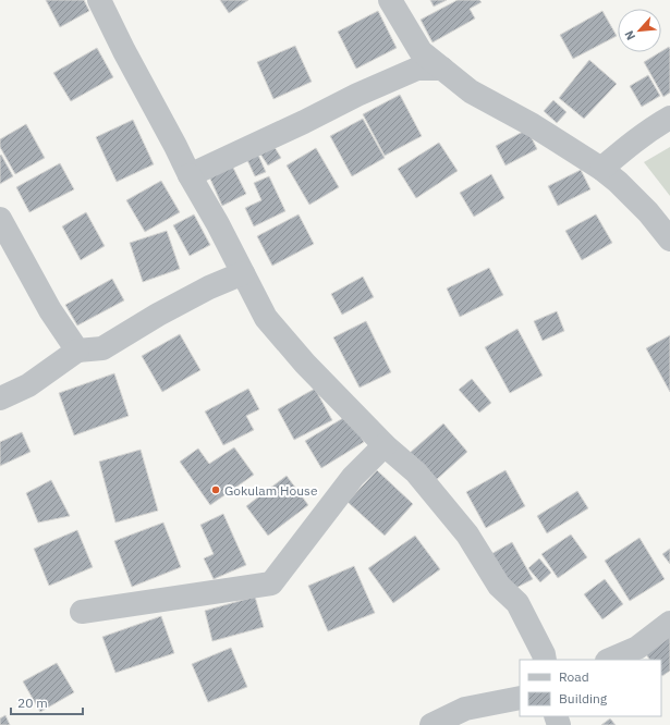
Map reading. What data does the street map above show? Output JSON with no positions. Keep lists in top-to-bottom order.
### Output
{
  "places": ["Gokulam House"],
  "legend": ["Road", "Building"],
  "scale_bar": "20 m",
  "north": "bottom left"
}
